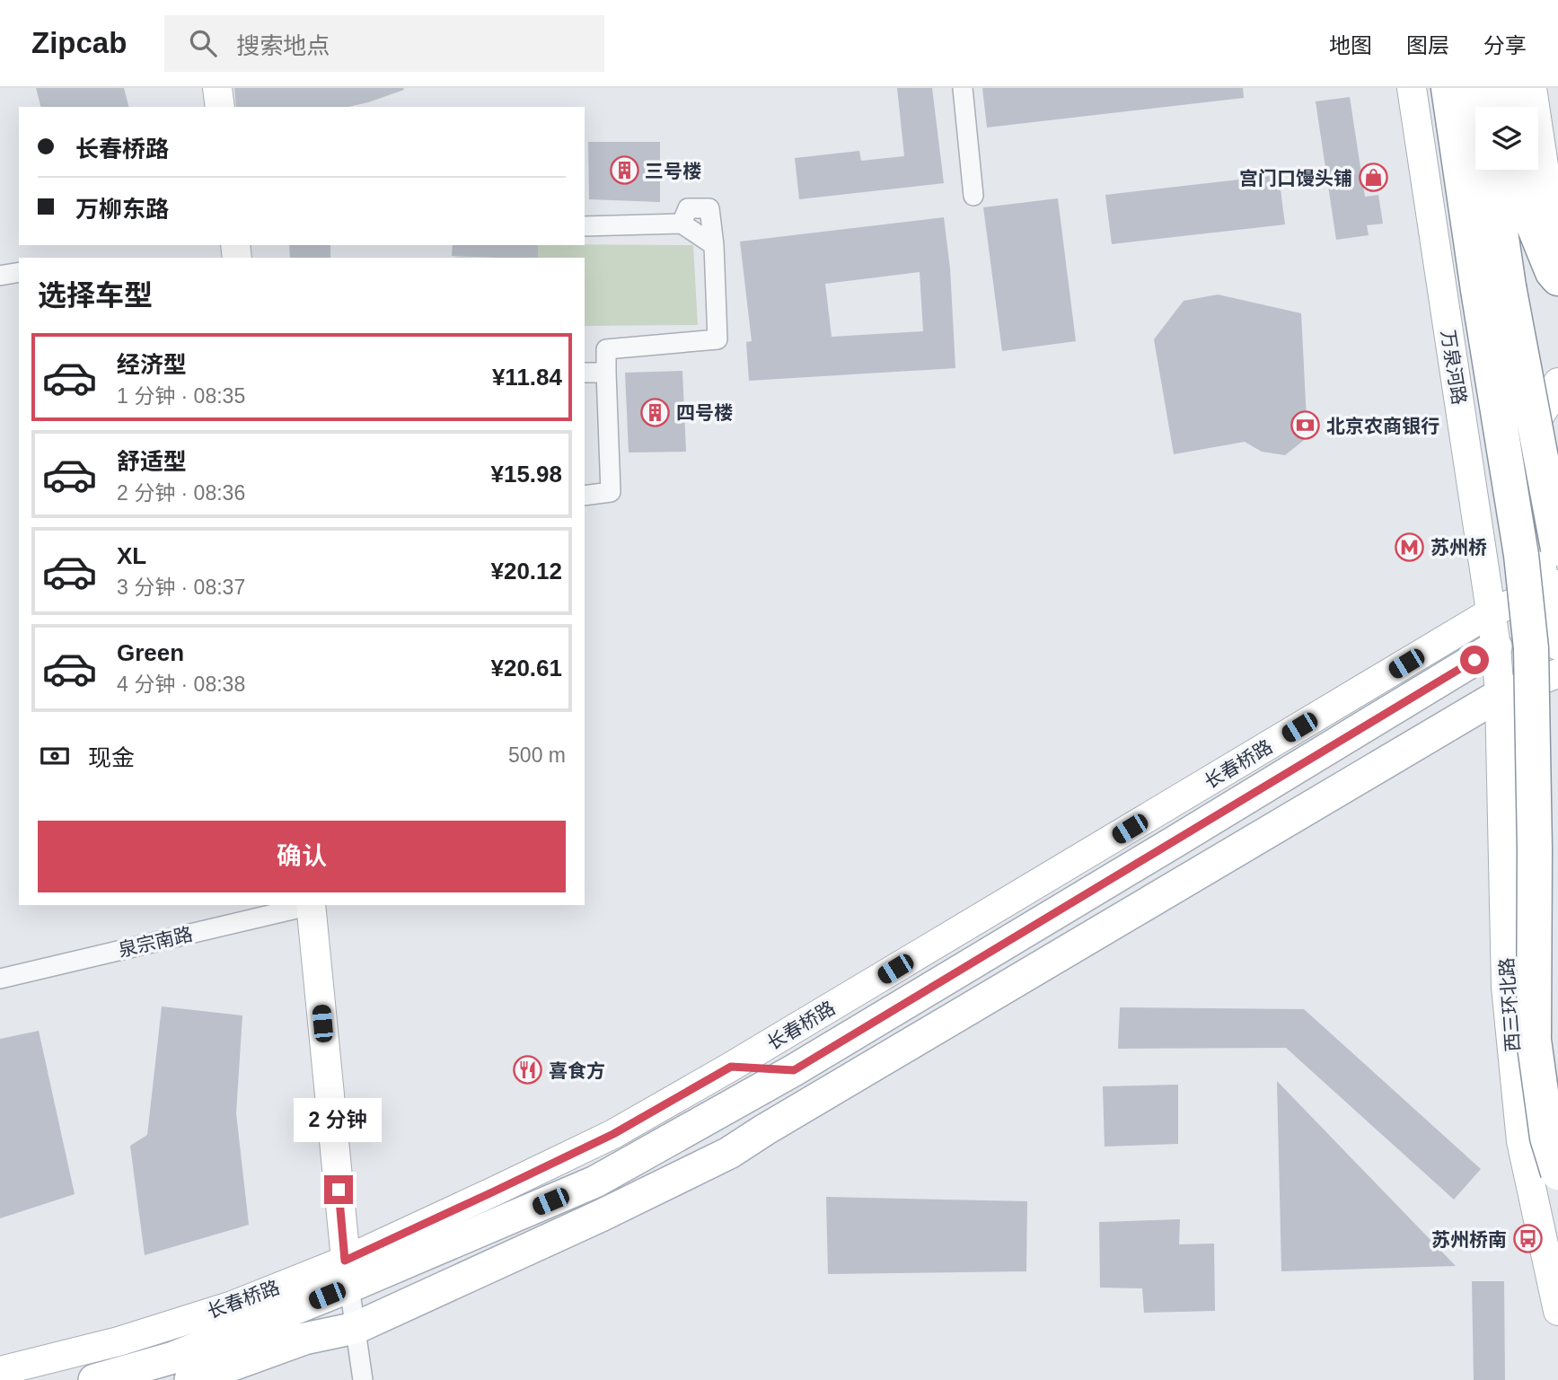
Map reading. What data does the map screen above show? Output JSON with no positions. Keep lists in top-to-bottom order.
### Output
{
  "streets": {
    "main road": ["长春桥路"],
    "street": ["万泉河路", "泉宗南路", "西三环北路"]
  },
  "crossings": [
    ["万泉河路", "长春桥路"],
    ["万泉河路", "西三环北路"],
    ["长春桥路", "西三环北路"]
  ],
  "places": {
    "building": ["三号楼", "四号楼"],
    "shop": ["宫门口馒头铺"],
    "bank": ["北京农商银行"],
    "metro station": ["苏州桥"],
    "restaurant": ["喜食方"],
    "bus stop": ["苏州桥南"]
  },
  "page": {
    "header": "Zipcab",
    "search": "搜索地点",
    "nav": ["地图", "图层", "分享"],
    "banner": ["长春桥路", "万柳东路"],
    "heading": "选择车型",
    "list": [
      {
        "name": "经济型",
        "note": "1 分钟 · 08:35",
        "value": "¥11.84"
      },
      {
        "name": "舒适型",
        "note": "2 分钟 · 08:36",
        "value": "¥15.98"
      },
      {
        "name": "XL",
        "note": "3 分钟 · 08:37",
        "value": "¥20.12"
      },
      {
        "name": "Green",
        "note": "4 分钟 · 08:38",
        "value": "¥20.61"
      }
    ],
    "pay": ["现金", "500 m"],
    "buttons": "确认",
    "bubble": "2 分钟"
  }
}
